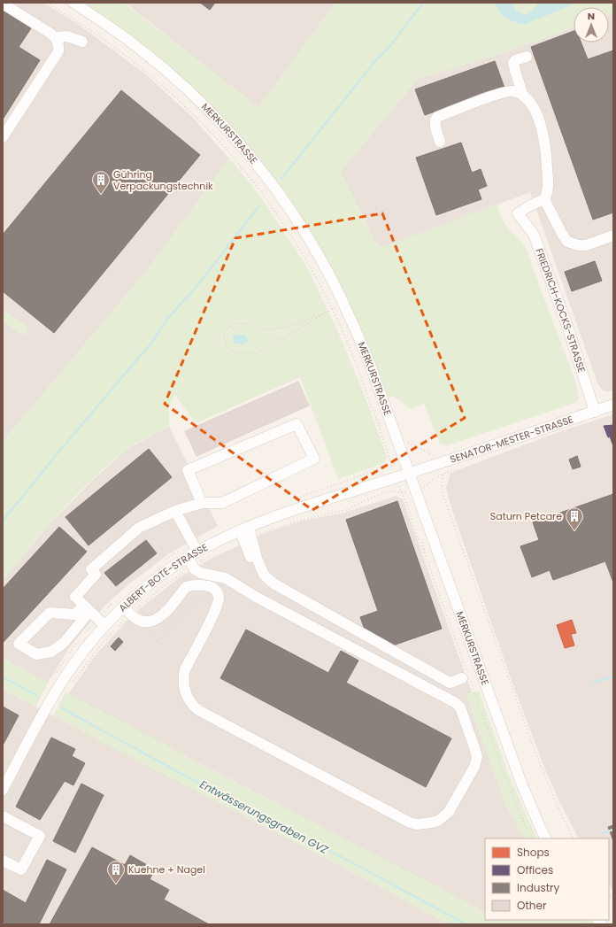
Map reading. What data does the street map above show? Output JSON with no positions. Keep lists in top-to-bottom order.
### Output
{
  "streets": {
    "street": [
      "MERKURSTRASSE",
      "FRIEDRICH-KOCKS-STRASSE",
      "SENATOR-MESTER-STRASSE",
      "ALBERT-BOTE-STRASSE"
    ]
  },
  "crossings": [
    ["MERKURSTRASSE", "SENATOR-MESTER-STRASSE"],
    ["MERKURSTRASSE", "ALBERT-BOTE-STRASSE"],
    ["FRIEDRICH-KOCKS-STRASSE", "SENATOR-MESTER-STRASSE"],
    ["SENATOR-MESTER-STRASSE", "ALBERT-BOTE-STRASSE"]
  ],
  "water": ["Entwässerungsgraben GVZ"],
  "places": {
    "building": ["Gühring Verpackungstechnik", "Saturn Petcare", "Kuehne + Nagel"]
  },
  "legend": [
    "Shops",
    "Offices",
    "Industry",
    "Other"
  ],
  "north": "top"
}
